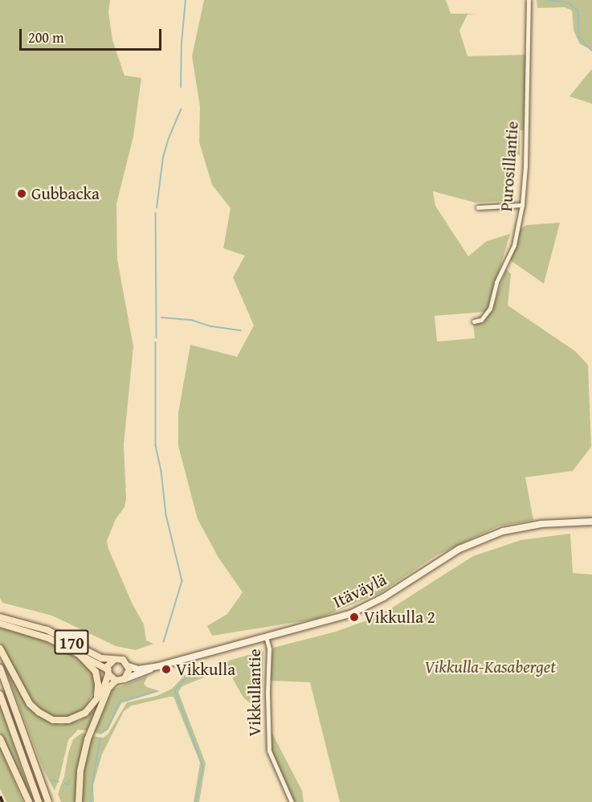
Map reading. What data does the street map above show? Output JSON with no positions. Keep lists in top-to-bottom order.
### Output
{
  "streets": {
    "main road": ["Itäväylä", "170"],
    "street": ["Purosillantie", "Vikkullantie"]
  },
  "crossings": [
    ["Itäväylä", "170"],
    ["Itäväylä", "Vikkullantie"]
  ],
  "parks": ["Vikkulla-Kasaberget"],
  "places": ["Gubbacka", "Vikkulla 2", "Vikkulla"],
  "scale_bar": "200 m"
}
